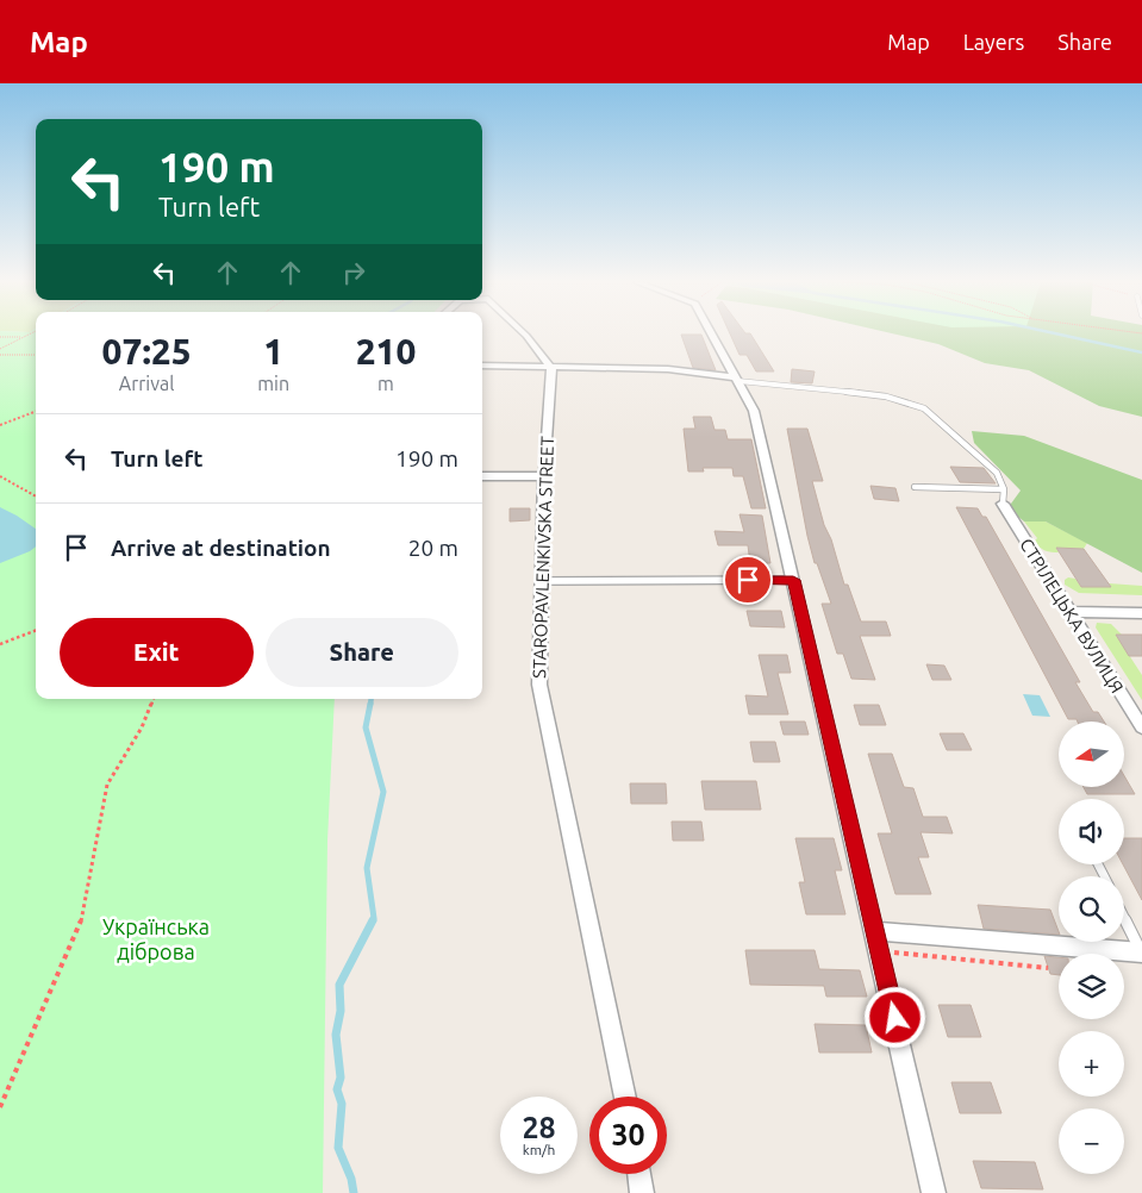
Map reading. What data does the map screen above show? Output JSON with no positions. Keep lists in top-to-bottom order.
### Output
{
  "streets": {
    "street": ["STAROPAVLENKIVSKA STREET", "СТРІЛЕЦЬКА ВУЛИЦЯ"]
  },
  "parks": ["Українська діброва"],
  "north": "left",
  "page": {
    "header": "Map",
    "nav": ["Map", "Layers", "Share"],
    "turn": ["190 m", "Turn left"],
    "eta": [
      "07:25",
      "Arrival",
      "1",
      "min",
      "210",
      "m"
    ],
    "list": [
      {
        "name": "Turn left",
        "value": "190 m"
      },
      {
        "name": "Arrive at destination",
        "value": "20 m"
      }
    ],
    "buttons": ["Exit", "Share"],
    "map_buttons": ["+", "−"],
    "speed": "28 km/h",
    "limit": "30"
  }
}
